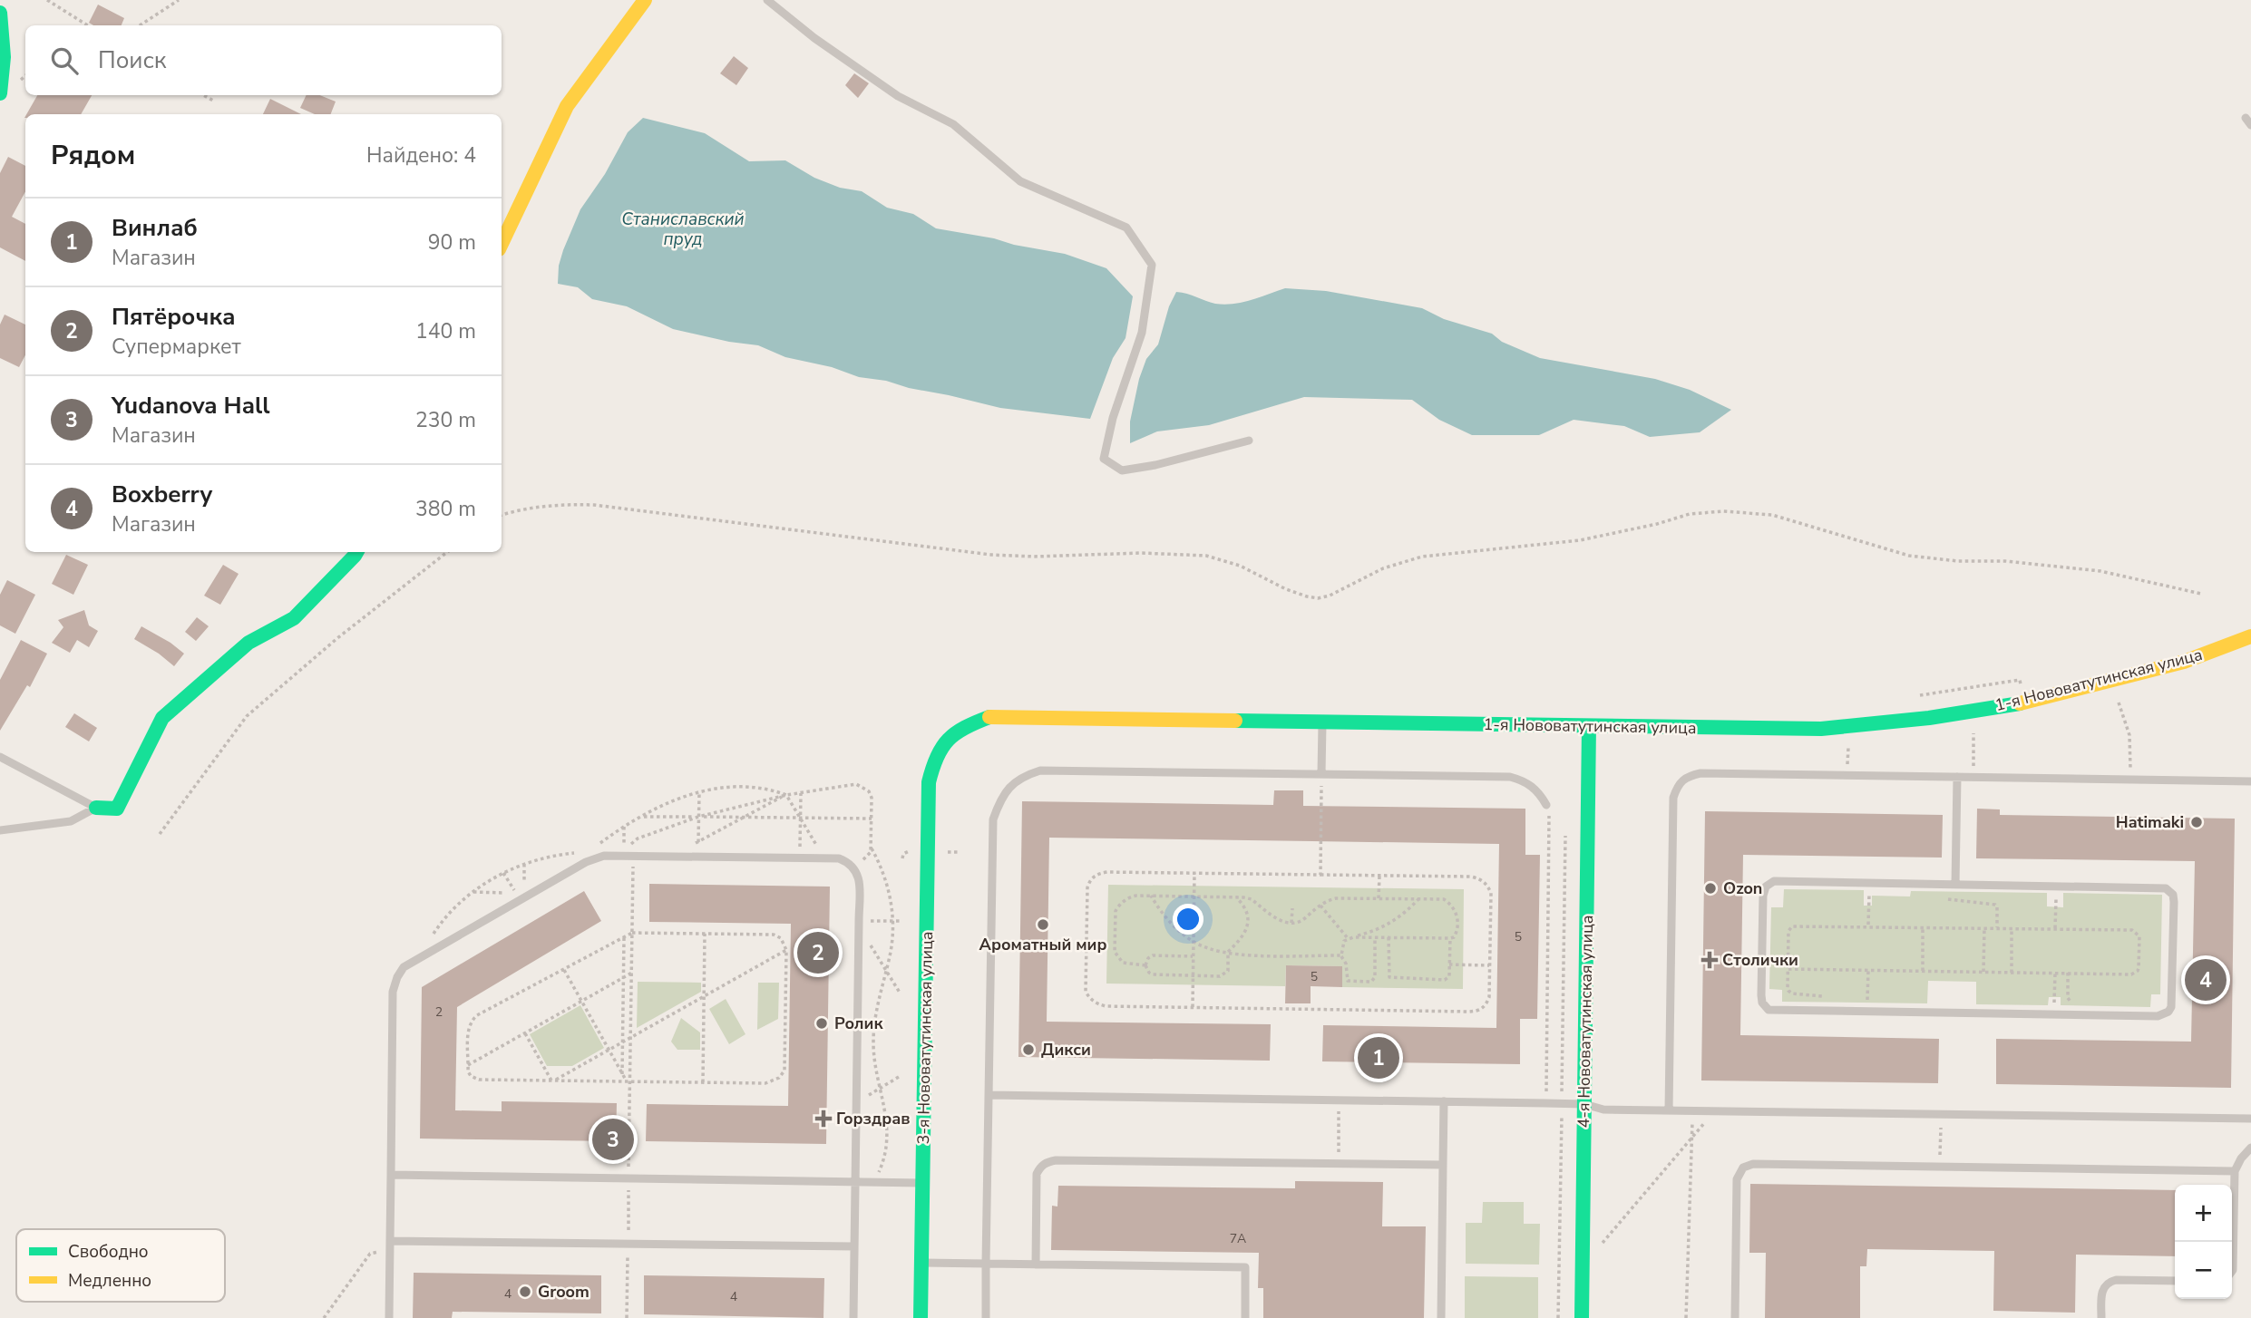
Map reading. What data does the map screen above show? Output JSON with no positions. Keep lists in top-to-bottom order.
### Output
{
  "streets": {
    "street": ["1-я Нововатутинская улица", "4-я Нововатутинская улица", "3-я Нововатутинская улица"]
  },
  "crossings": [
    ["1-я Нововатутинская улица", "4-я Нововатутинская улица"],
    ["1-я Нововатутинская улица", "3-я Нововатутинская улица"]
  ],
  "water": ["Станиславский пруд"],
  "places": {
    "other": [
      "Hatimaki",
      "Ozon",
      "Ароматный мир",
      "Ролик",
      "Дикси",
      "Groom"
    ],
    "health": ["Столички", "Горздрав"]
  },
  "house_numbers": [
    "5",
    "5",
    "2",
    "7А",
    "4",
    "4"
  ],
  "legend": ["Свободно", "Медленно"],
  "page": {
    "search": "Поиск",
    "heading": ["Рядом", "Найдено: 4"],
    "list": [
      {
        "mark": "1",
        "name": "Винлаб",
        "note": "Магазин",
        "value": "90 m"
      },
      {
        "mark": "2",
        "name": "Пятёрочка",
        "note": "Супермаркет",
        "value": "140 m"
      },
      {
        "mark": "3",
        "name": "Yudanova Hall",
        "note": "Магазин",
        "value": "230 m"
      },
      {
        "mark": "4",
        "name": "Boxberry",
        "note": "Магазин",
        "value": "380 m"
      }
    ],
    "pins": [
      "2",
      "4",
      "1",
      "3"
    ],
    "map_buttons": ["+", "−"]
  }
}
